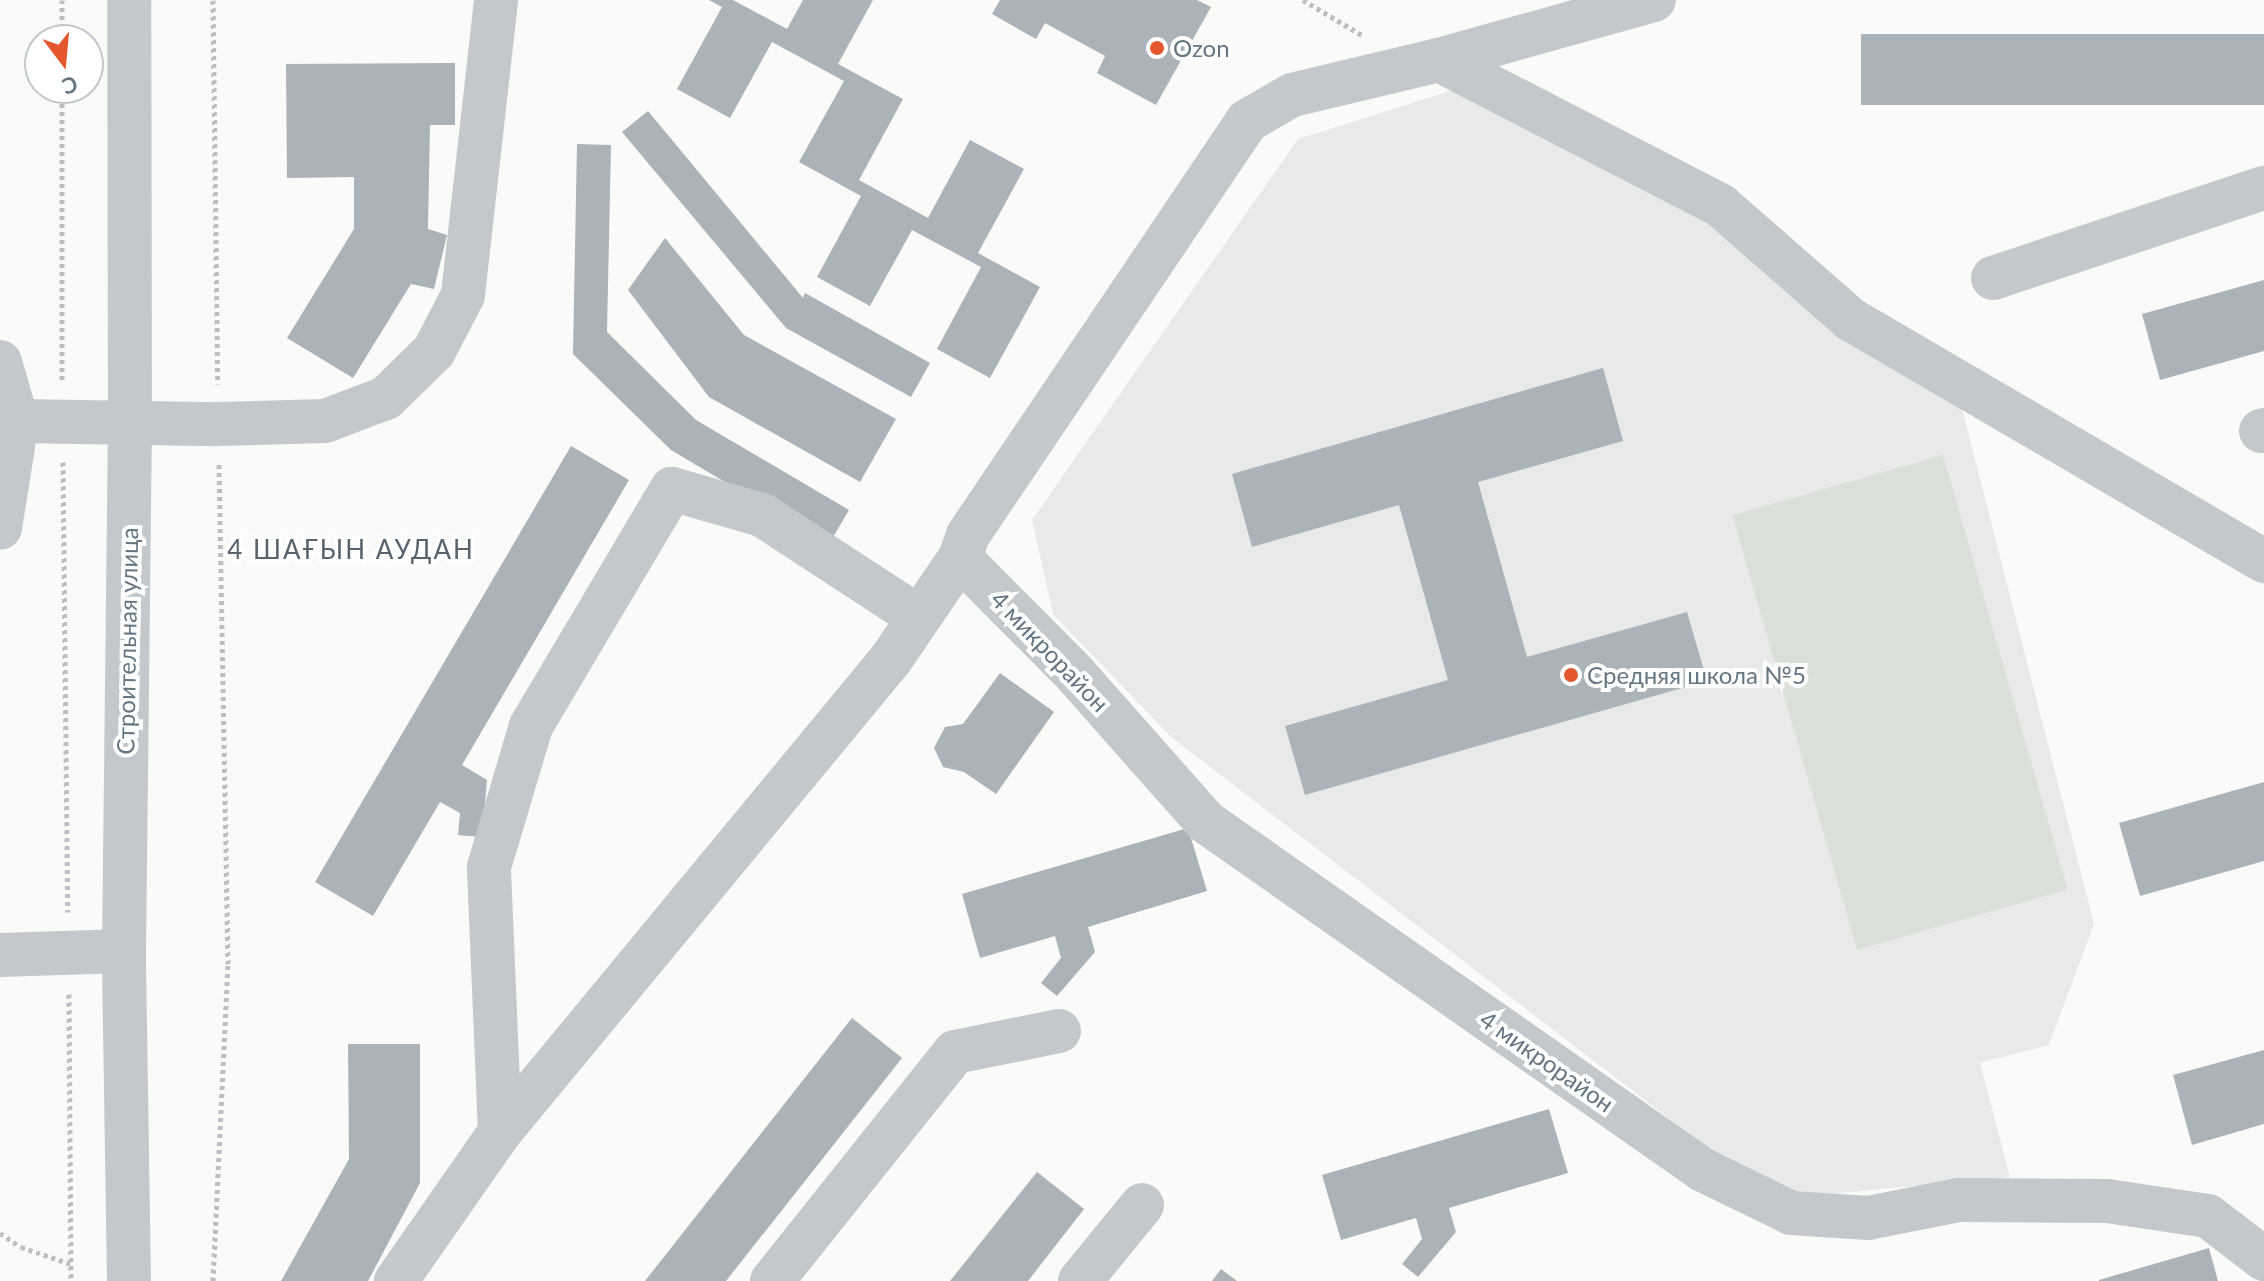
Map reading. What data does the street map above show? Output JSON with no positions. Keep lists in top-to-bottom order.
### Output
{
  "streets": {
    "street": ["Строительная улица", "4 микрорайон"]
  },
  "districts": ["4 ШАҒЫН АУДАН"],
  "places": ["Ozon", "Средняя школа №5"],
  "north": "bottom"
}
